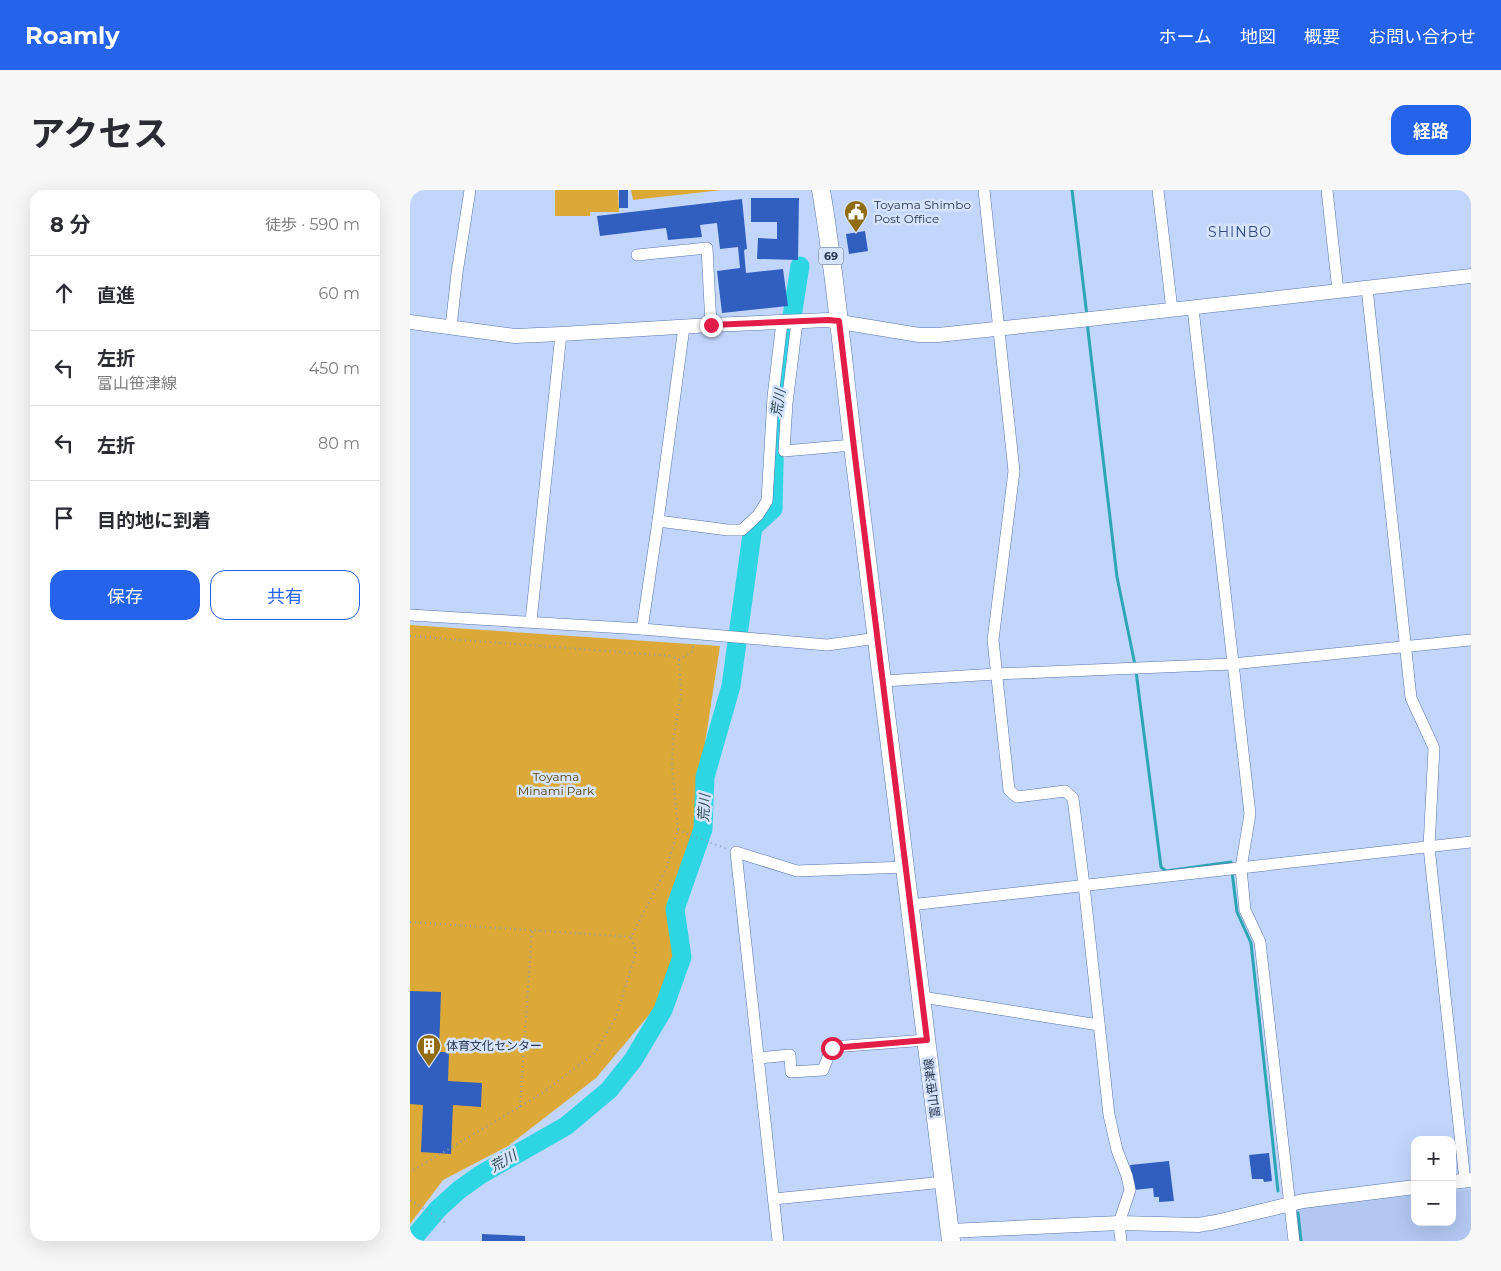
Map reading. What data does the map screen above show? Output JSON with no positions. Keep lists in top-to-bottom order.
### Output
{
  "streets": {
    "main road": ["69", "富山笹津線"]
  },
  "districts": ["SHINBO"],
  "water": ["荒川"],
  "parks": ["Toyama Minami Park"],
  "places": {
    "public building": ["Toyama Shimbo Post Office"],
    "building": ["体育文化センター"]
  },
  "page": {
    "header": "Roamly",
    "nav": [
      "ホーム",
      "地図",
      "概要",
      "お問い合わせ"
    ],
    "title": "アクセス",
    "buttons": [
      "経路",
      ["保存", "共有"]
    ],
    "heading": ["8 分", "徒歩 · 590 m"],
    "list": [
      ["直進", "60 m"],
      ["左折", "富山笹津線", "450 m"],
      ["左折", "80 m"],
      "目的地に到着"
    ],
    "map_buttons": ["+", "−"]
  }
}
